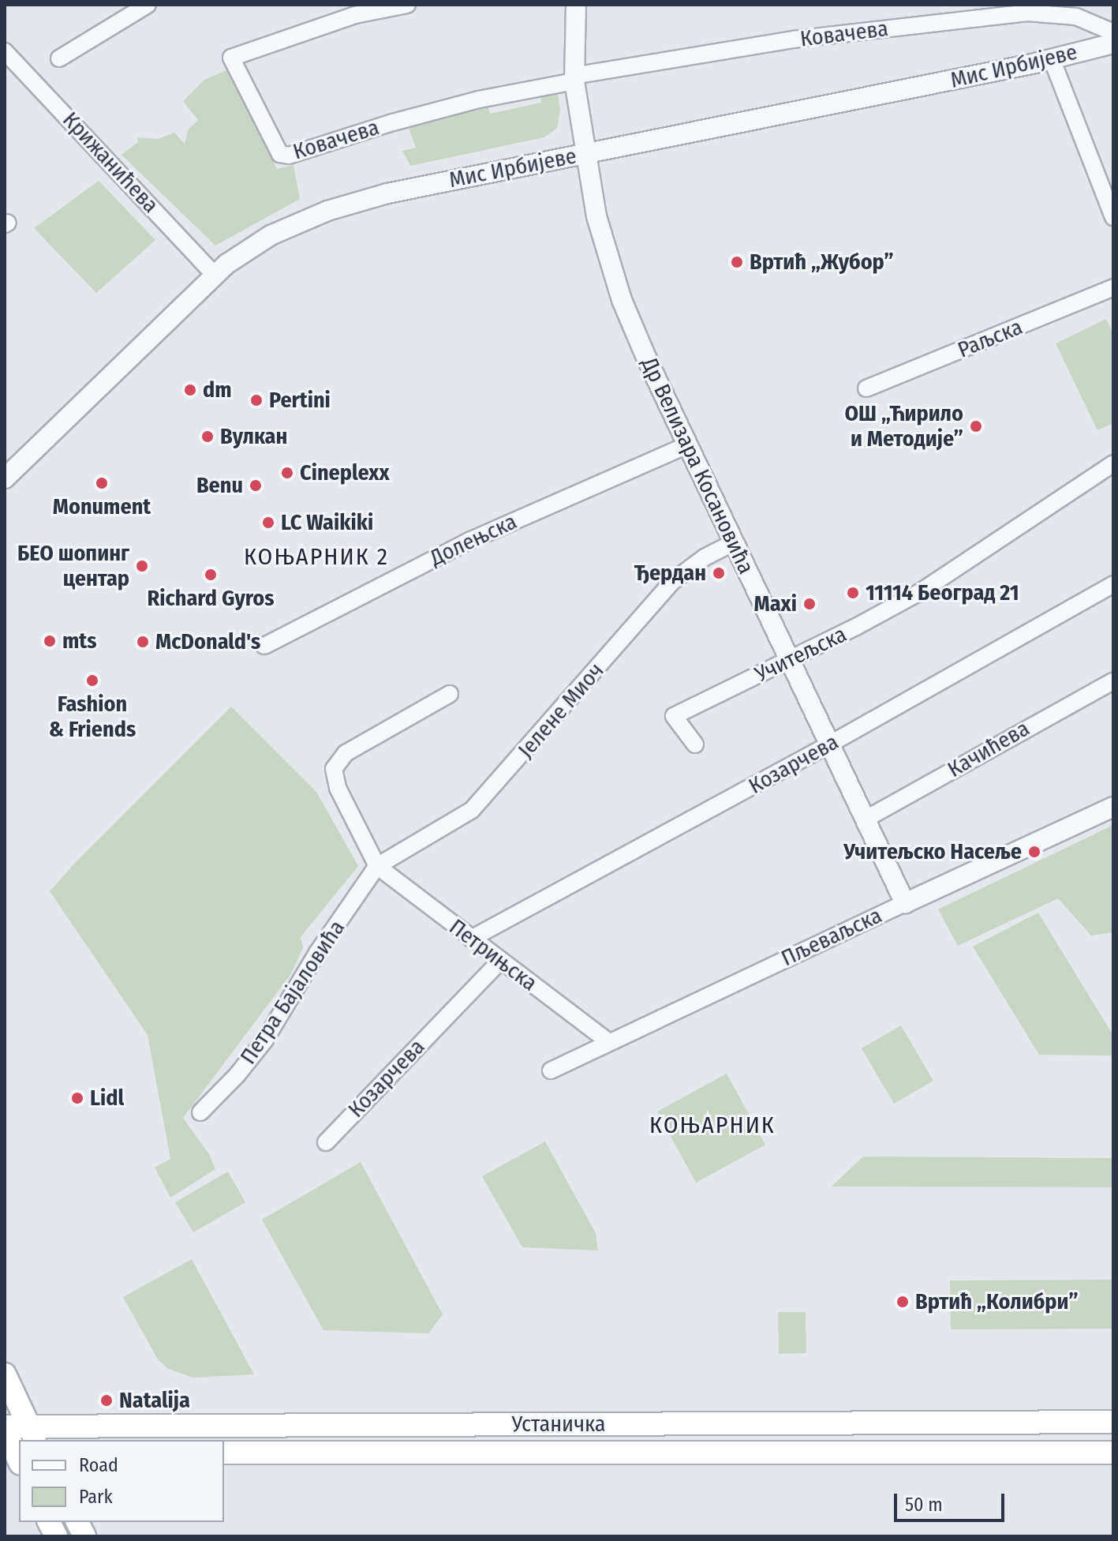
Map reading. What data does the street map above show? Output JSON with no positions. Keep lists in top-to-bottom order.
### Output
{
  "streets": {
    "main road": ["Устаничка"],
    "street": [
      "Ковачева",
      "Мис Ирбијеве",
      "Крижанићева",
      "Раљска",
      "Др Велизара Косановића",
      "Долењска",
      "Учитељска",
      "Јелене Миоч",
      "Качићева",
      "Козарчева",
      "Пљеваљска",
      "Петрињска",
      "Петра Бајаловића"
    ]
  },
  "crossings": [
    ["Ковачева", "Др Велизара Косановића"],
    ["Мис Ирбијеве", "Крижанићева"],
    ["Мис Ирбијеве", "Др Велизара Косановића"],
    ["Др Велизара Косановића", "Долењска"],
    ["Др Велизара Косановића", "Учитељска"],
    ["Др Велизара Косановића", "Јелене Миоч"],
    ["Др Велизара Косановића", "Качићева"],
    ["Др Велизара Косановића", "Козарчева"],
    ["Др Велизара Косановића", "Пљеваљска"],
    ["Јелене Миоч", "Петрињска"],
    ["Јелене Миоч", "Петра Бајаловића"],
    ["Козарчева", "Петрињска"],
    ["Пљеваљска", "Петрињска"],
    ["Петрињска", "Петра Бајаловића"]
  ],
  "districts": ["КОЊАРНИК 2", "КОЊАРНИК"],
  "places": [
    "Вртић „Жубор”",
    "dm",
    "Pertini",
    "ОШ „Ћирило и Методије”",
    "Вулкан",
    "Cineplexx",
    "Monument",
    "Benu",
    "LC Waikiki",
    "БЕО шопинг центар",
    "Ђердан",
    "Richard Gyros",
    "11114 Београд 21",
    "Maxi",
    "mts",
    "McDonald's",
    "Fashion & Friends",
    "Учитељско Насеље",
    "Lidl",
    "Вртић „Колибри”",
    "Natalija"
  ],
  "legend": ["Road", "Park"],
  "scale_bar": "50 m"
}
